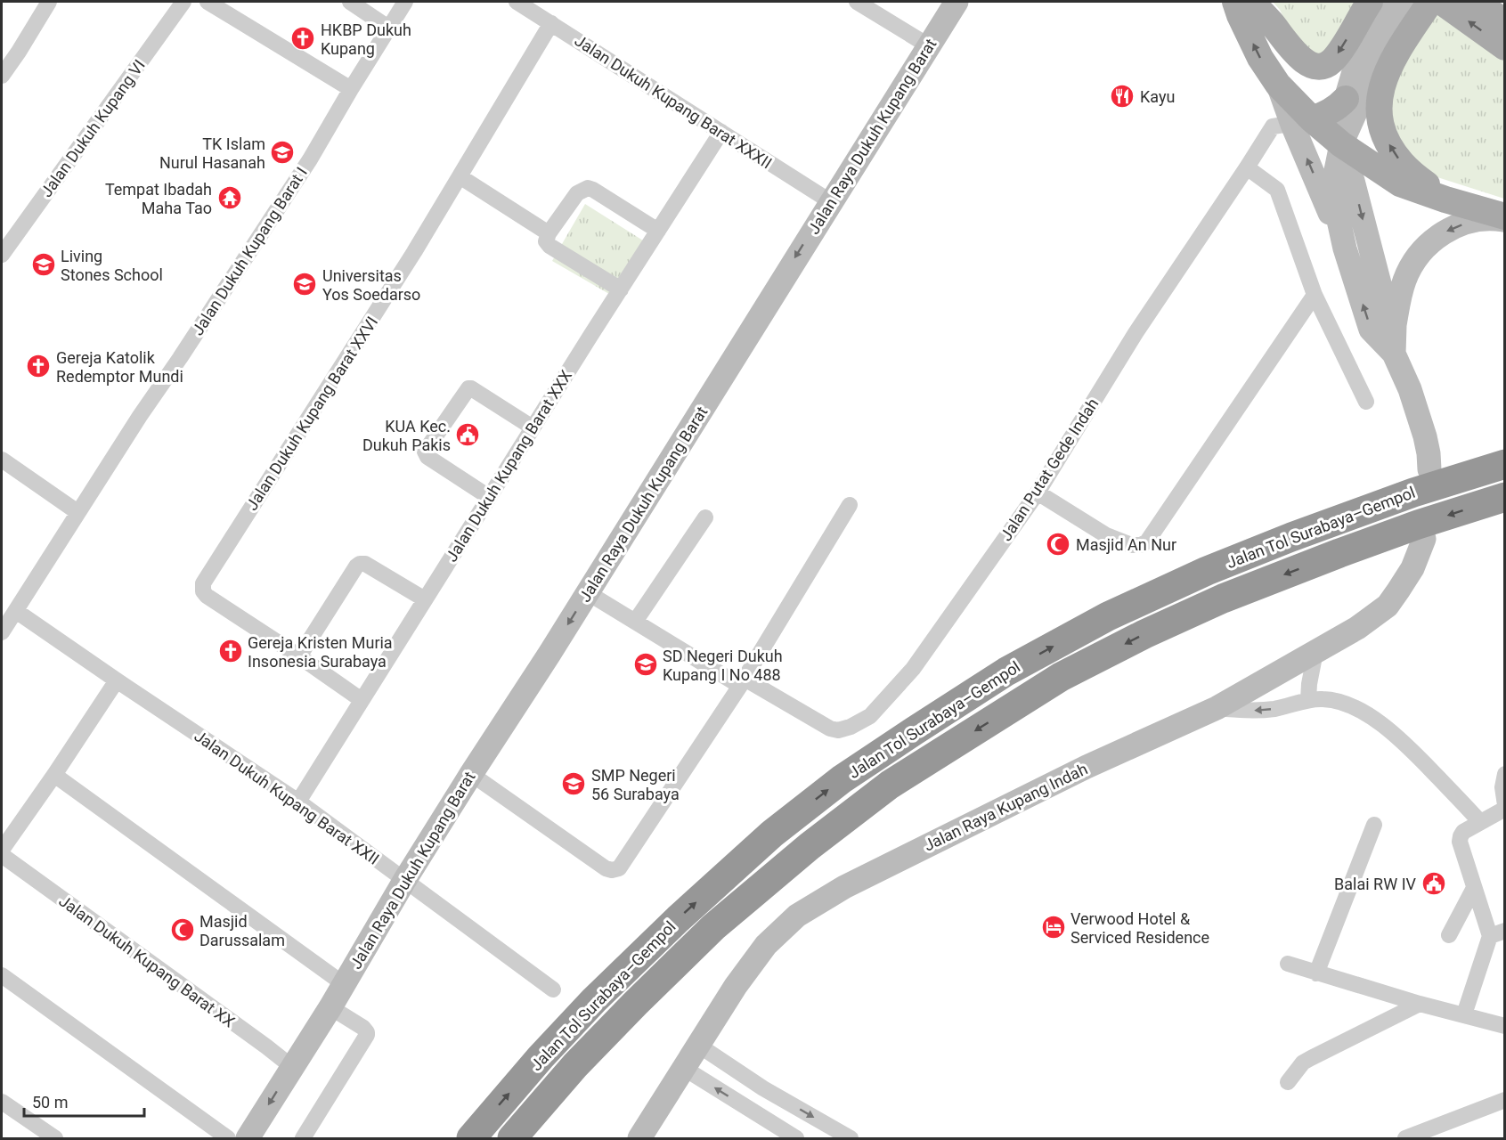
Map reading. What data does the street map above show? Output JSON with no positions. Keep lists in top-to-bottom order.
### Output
{
  "streets": {
    "highway": ["Jalan Tol Surabaya–Gempol"],
    "street": [
      "Jalan Dukuh Kupang Barat XXXII",
      "Jalan Dukuh Kupang VI",
      "Jalan Raya Dukuh Kupang Barat",
      "Jalan Dukuh Kupang Barat I",
      "Jalan Dukuh Kupang Barat XXVI",
      "Jalan Dukuh Kupang Barat XXX",
      "Jalan Putat Gede Indah",
      "Jalan Dukuh Kupang Barat XXII",
      "Jalan Raya Kupang Indah",
      "Jalan Dukuh Kupang Barat XX"
    ]
  },
  "crossings": [
    ["Jalan Dukuh Kupang Barat XXXII", "Jalan Raya Dukuh Kupang Barat"],
    ["Jalan Dukuh Kupang Barat XXXII", "Jalan Dukuh Kupang Barat XXVI"],
    ["Jalan Dukuh Kupang Barat XXXII", "Jalan Dukuh Kupang Barat XXX"],
    ["Jalan Raya Dukuh Kupang Barat", "Jalan Putat Gede Indah"],
    ["Jalan Raya Dukuh Kupang Barat", "Jalan Dukuh Kupang Barat XXII"],
    ["Jalan Raya Dukuh Kupang Barat", "Jalan Dukuh Kupang Barat XX"],
    ["Jalan Dukuh Kupang Barat I", "Jalan Dukuh Kupang Barat XXII"],
    ["Jalan Dukuh Kupang Barat XXX", "Jalan Dukuh Kupang Barat XXII"]
  ],
  "places": {
    "church": ["HKBP Dukuh Kupang", "Gereja Katolik Redemptor Mundi", "Gereja Kristen Muria Insonesia Surabaya"],
    "restaurant": ["Kayu"],
    "school or university": [
      "TK Islam Nurul Hasanah",
      "Living Stones School",
      "Universitas Yos Soedarso",
      "SD Negeri Dukuh Kupang I No 488",
      "SMP Negeri 56 Surabaya"
    ],
    "temple": ["Tempat Ibadah Maha Tao"],
    "public building": ["KUA Kec. Dukuh Pakis", "Balai RW IV"],
    "mosque": ["Masjid An Nur", "Masjid Darussalam"],
    "hotel": ["Verwood Hotel & Serviced Residence"]
  },
  "scale_bar": "50 m"
}
